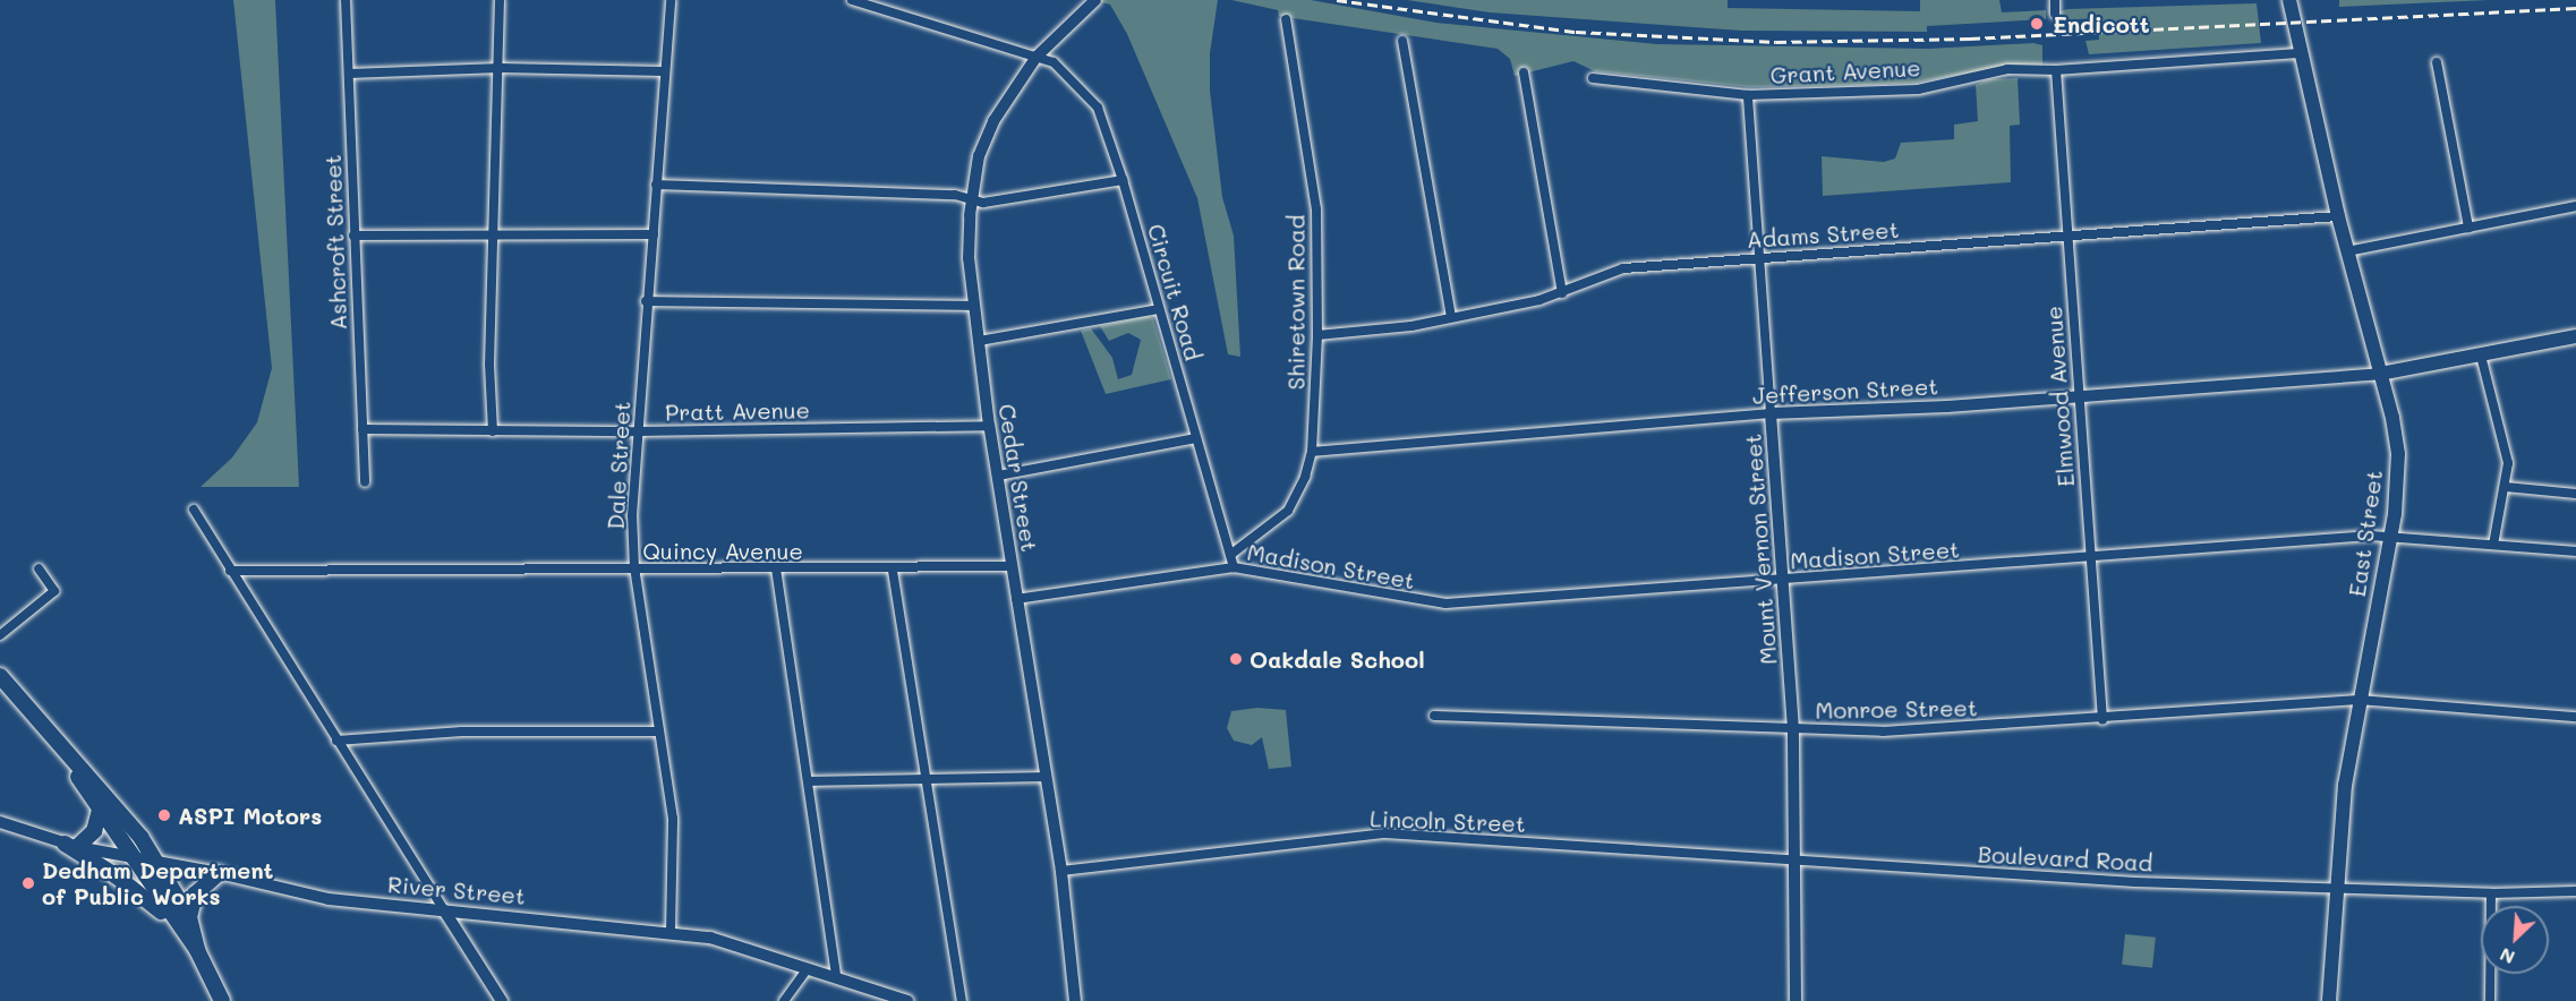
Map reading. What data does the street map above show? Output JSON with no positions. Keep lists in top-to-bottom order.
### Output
{
  "streets": {
    "main road": ["East Street"],
    "street": [
      "Grant Avenue",
      "Adams Street",
      "Ashcroft Street",
      "Circuit Road",
      "Shiretown Road",
      "Jefferson Street",
      "Elmwood Avenue",
      "Pratt Avenue",
      "Dale Street",
      "Cedar Street",
      "Mount Vernon Street",
      "Quincy Avenue",
      "Madison Street",
      "Monroe Street",
      "Lincoln Street",
      "Boulevard Road",
      "River Street"
    ]
  },
  "crossings": [
    ["Grant Avenue", "Elmwood Avenue"],
    ["Grant Avenue", "East Street"],
    ["Grant Avenue", "Mount Vernon Street"],
    ["Adams Street", "Shiretown Road"],
    ["Adams Street", "Elmwood Avenue"],
    ["Adams Street", "East Street"],
    ["Adams Street", "Mount Vernon Street"],
    ["Ashcroft Street", "Pratt Avenue"],
    ["Circuit Road", "Shiretown Road"],
    ["Circuit Road", "Cedar Street"],
    ["Circuit Road", "Madison Street"],
    ["Shiretown Road", "Jefferson Street"],
    ["Jefferson Street", "Elmwood Avenue"],
    ["Jefferson Street", "East Street"],
    ["Jefferson Street", "Mount Vernon Street"],
    ["Elmwood Avenue", "Madison Street"],
    ["Elmwood Avenue", "Monroe Street"],
    ["Pratt Avenue", "Dale Street"],
    ["Pratt Avenue", "Cedar Street"],
    ["Dale Street", "Quincy Avenue"],
    ["Dale Street", "River Street"],
    ["Cedar Street", "Quincy Avenue"],
    ["Cedar Street", "Madison Street"],
    ["Cedar Street", "Lincoln Street"],
    ["East Street", "Madison Street"],
    ["East Street", "Monroe Street"],
    ["East Street", "Boulevard Road"],
    ["Mount Vernon Street", "Madison Street"],
    ["Mount Vernon Street", "Monroe Street"],
    ["Mount Vernon Street", "Lincoln Street"],
    ["Mount Vernon Street", "Boulevard Road"],
    ["Lincoln Street", "Boulevard Road"]
  ],
  "places": [
    "Endicott",
    "Oakdale School",
    "ASPI Motors",
    "Dedham Department of Public Works"
  ],
  "north": "bottom left"
}
